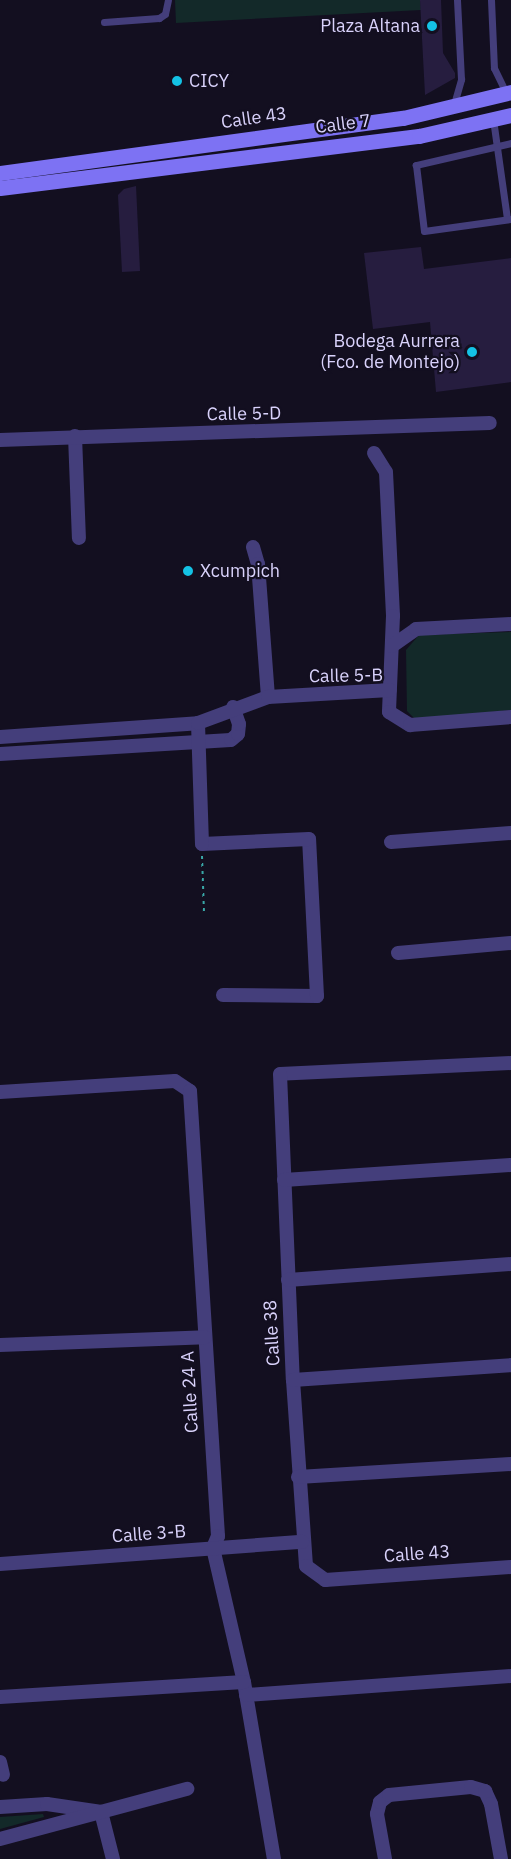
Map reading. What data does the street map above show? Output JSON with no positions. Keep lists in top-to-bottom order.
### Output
{
  "streets": {
    "main road": ["Calle 43", "Calle 7"],
    "street": [
      "Calle 5-D",
      "Calle 5-B",
      "Calle 38",
      "Calle 24 A",
      "Calle 3-B"
    ]
  },
  "crossings": [
    ["Calle 43", "Calle 38"],
    ["Calle 38", "Calle 3-B"],
    ["Calle 24 A", "Calle 3-B"]
  ],
  "places": [
    "Plaza Altana",
    "CICY",
    "Bodega Aurrera (Fco. de Montejo)",
    "Xcumpich"
  ]
}
